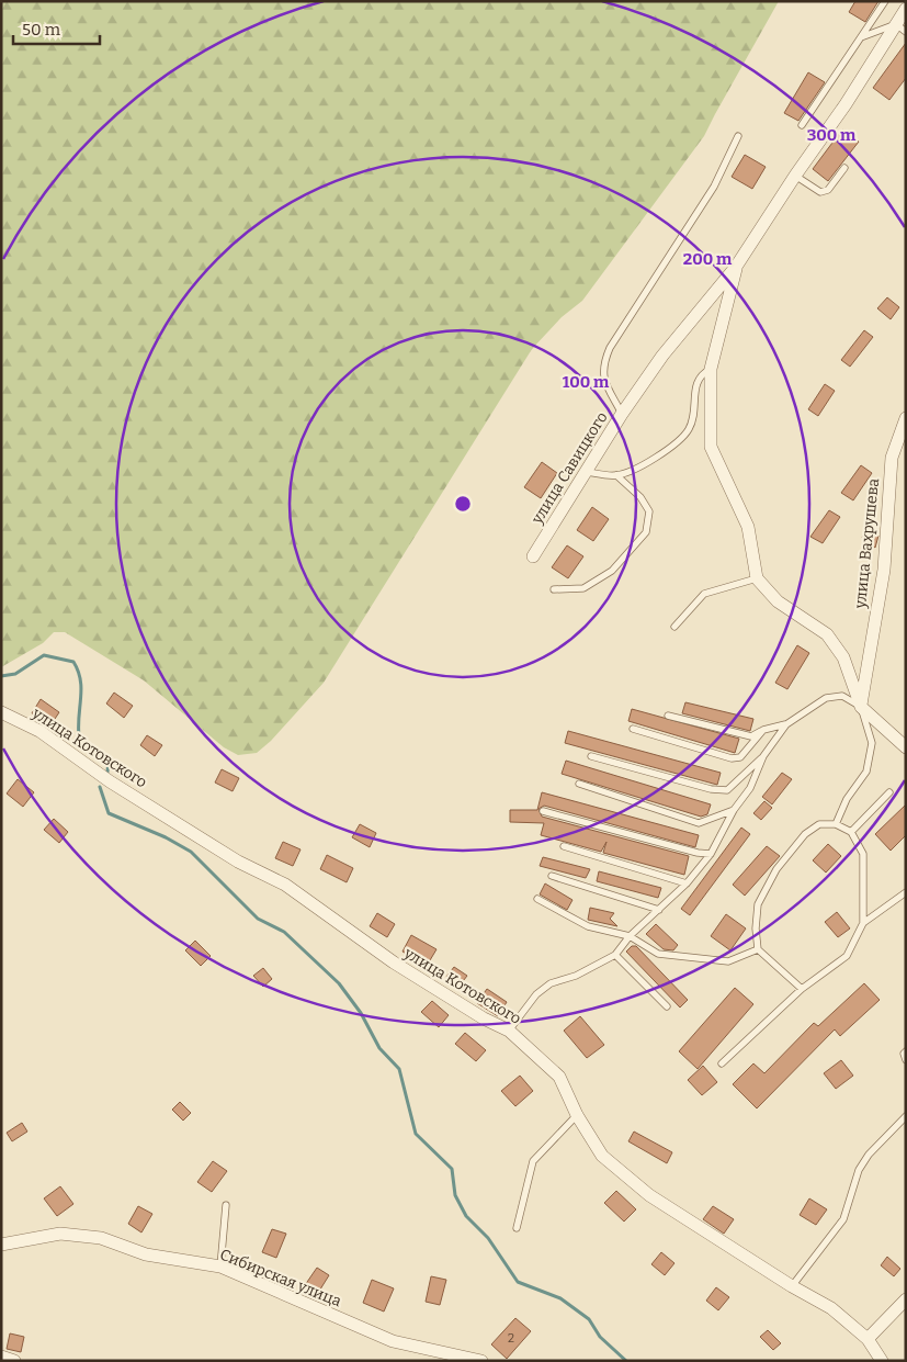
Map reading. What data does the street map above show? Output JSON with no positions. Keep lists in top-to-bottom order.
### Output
{
  "streets": {
    "street": [
      "улица Савицкого",
      "улица Вахрушева",
      "улица Котовского",
      "Сибирская улица"
    ]
  },
  "house_numbers": ["2"],
  "scale_bar": "50 m",
  "rings": ["300 m", "200 m", "100 m"]
}
